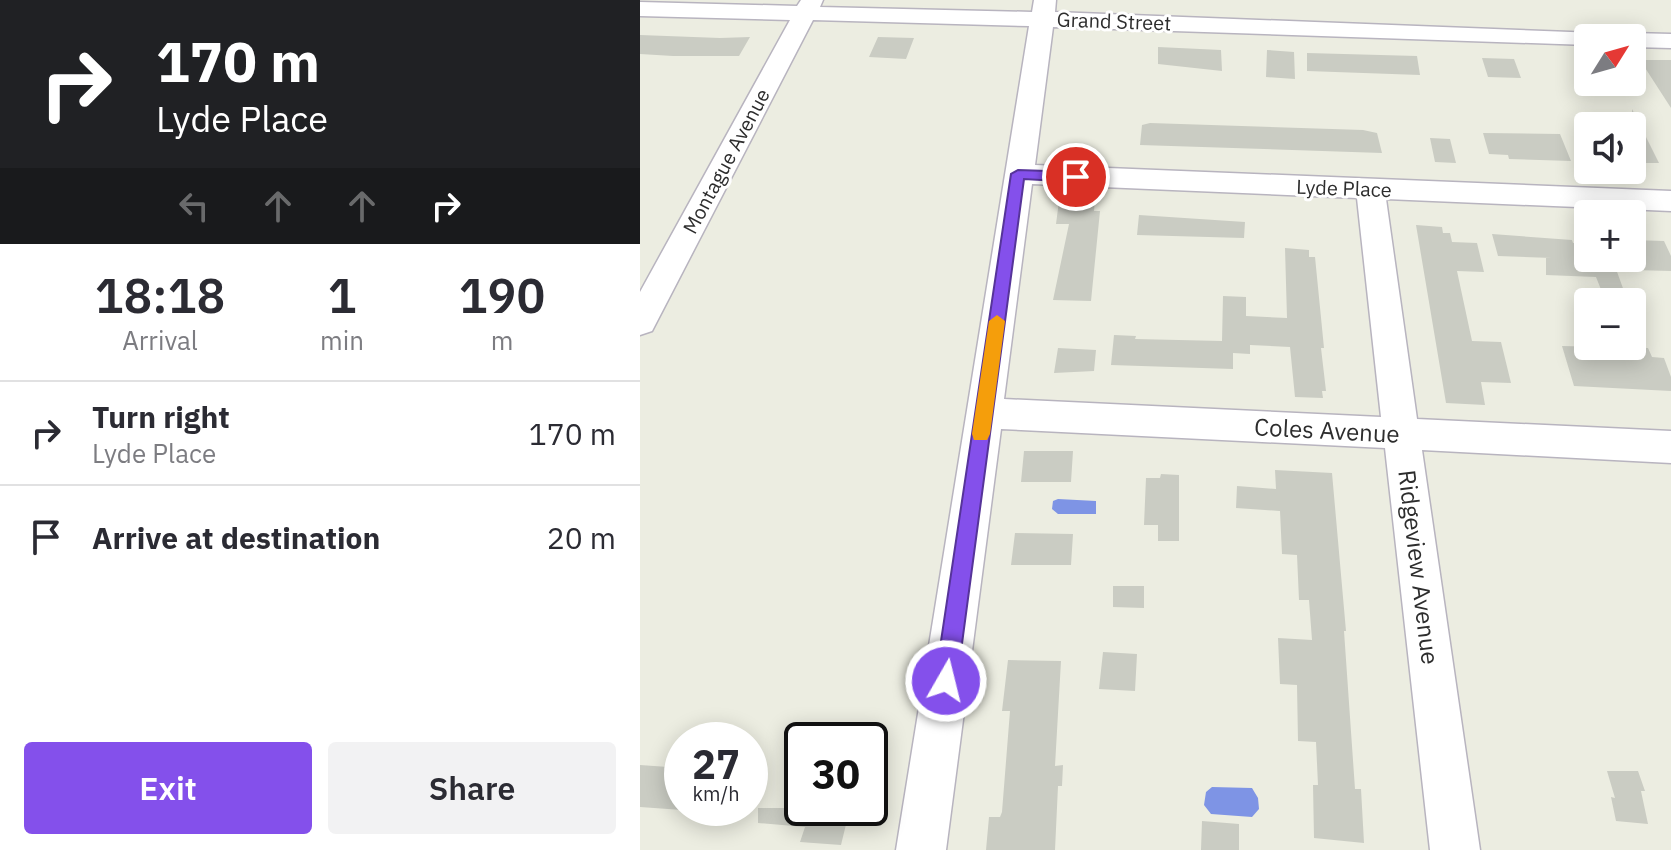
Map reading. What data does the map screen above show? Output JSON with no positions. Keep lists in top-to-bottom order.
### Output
{
  "streets": {
    "street": [
      "Grand Street",
      "Montague Avenue",
      "Lyde Place",
      "Coles Avenue",
      "Ridgeview Avenue"
    ]
  },
  "crossings": [
    ["Grand Street", "Montague Avenue"],
    ["Lyde Place", "Ridgeview Avenue"],
    ["Coles Avenue", "Ridgeview Avenue"]
  ],
  "north": "top right",
  "page": {
    "turn": ["170 m", "Lyde Place"],
    "map_buttons": ["+", "−"],
    "eta": [
      "18:18",
      "Arrival",
      "1",
      "min",
      "190",
      "m"
    ],
    "list": [
      {
        "name": "Turn right",
        "note": "Lyde Place",
        "value": "170 m"
      },
      {
        "name": "Arrive at destination",
        "value": "20 m"
      }
    ],
    "speed": "27 km/h",
    "limit": "30",
    "buttons": ["Exit", "Share"]
  }
}
